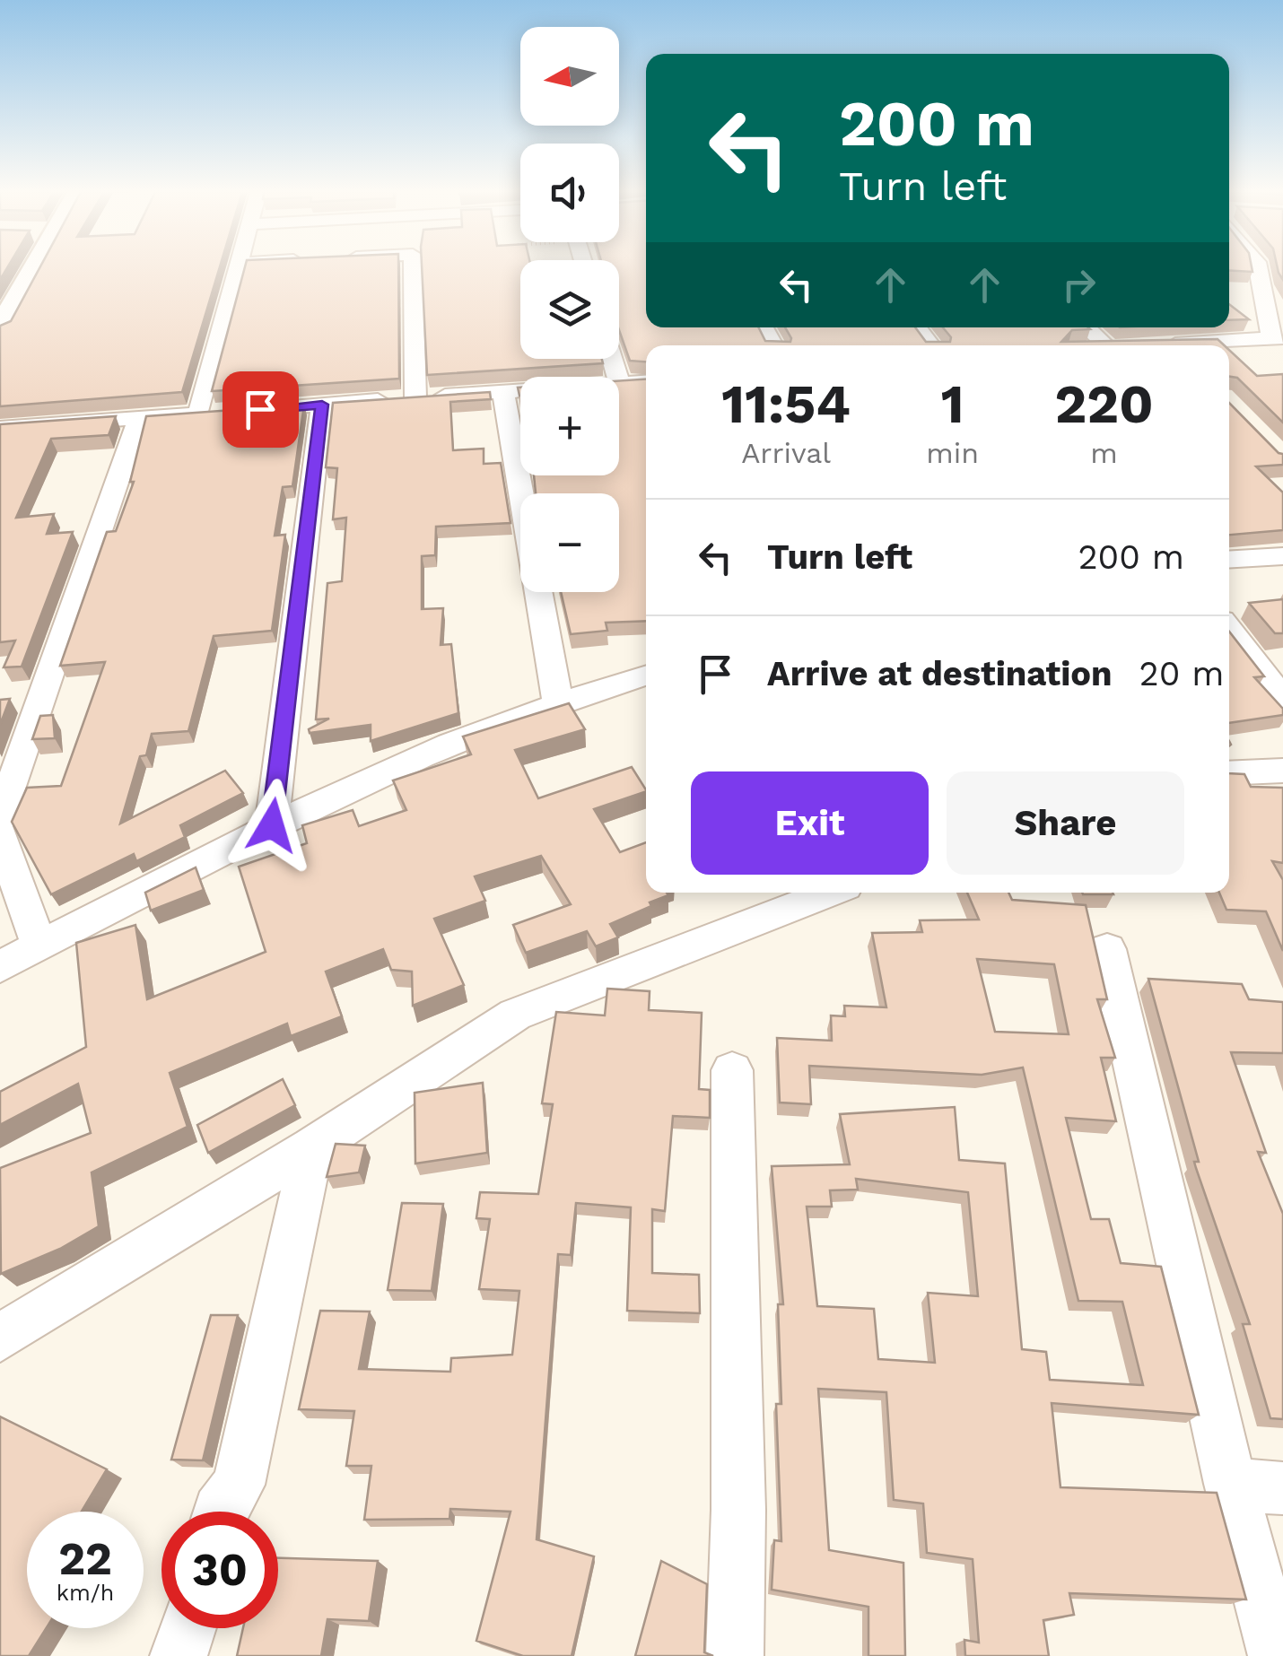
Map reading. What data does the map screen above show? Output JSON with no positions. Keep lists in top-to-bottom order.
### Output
{
  "north": "left",
  "page": {
    "map_buttons": ["+", "−"],
    "turn": ["200 m", "Turn left"],
    "eta": [
      "11:54",
      "Arrival",
      "1",
      "min",
      "220",
      "m"
    ],
    "list": [
      {
        "name": "Turn left",
        "value": "200 m"
      },
      {
        "name": "Arrive at destination",
        "value": "20 m"
      }
    ],
    "buttons": ["Exit", "Share"],
    "speed": "22 km/h",
    "limit": "30"
  }
}
